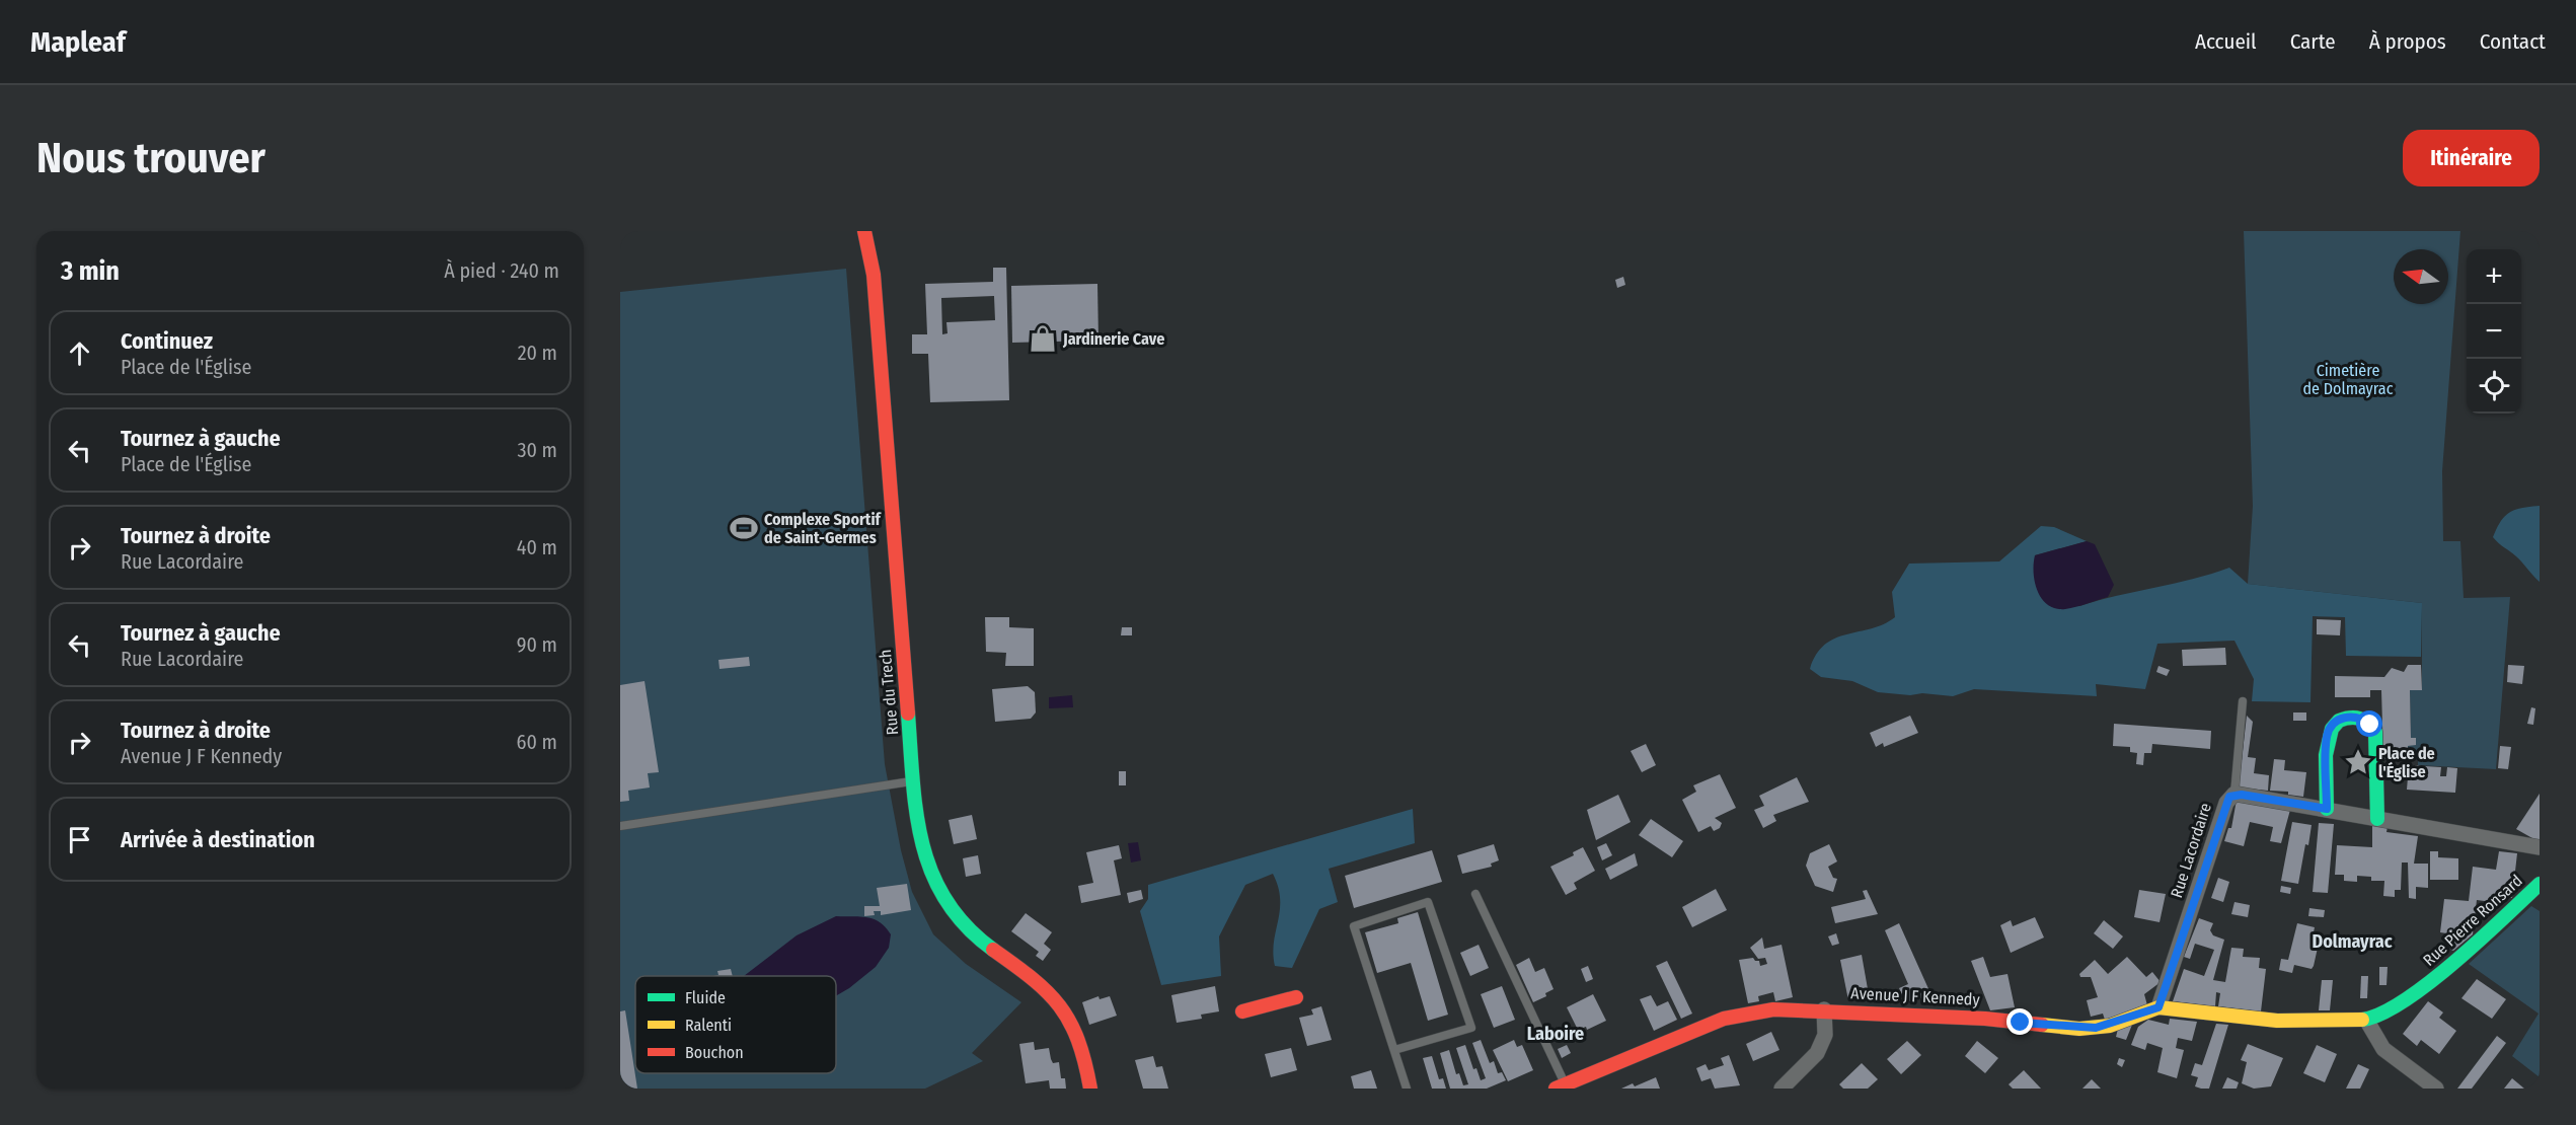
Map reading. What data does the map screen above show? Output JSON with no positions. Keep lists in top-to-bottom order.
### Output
{
  "streets": {
    "street": [
      "Rue du Trech",
      "Rue Lacordaire",
      "Rue Pierre Ronsard",
      "Avenue J F Kennedy"
    ]
  },
  "crossings": [
    ["Rue Lacordaire", "Avenue J F Kennedy"],
    ["Rue Pierre Ronsard", "Avenue J F Kennedy"]
  ],
  "districts": ["Dolmayrac", "Laboire"],
  "parks": ["Cimetière de Dolmayrac"],
  "places": {
    "shop": ["Jardinerie Cave"],
    "sports": ["Complexe Sportif de Saint-Germes"],
    "place": ["Place de l'Église"]
  },
  "legend": ["Fluide", "Ralenti", "Bouchon"],
  "north": "left",
  "page": {
    "header": "Mapleaf",
    "nav": [
      "Accueil",
      "Carte",
      "À propos",
      "Contact"
    ],
    "buttons": "Itinéraire",
    "title": "Nous trouver",
    "heading": ["3 min", "À pied · 240 m"],
    "map_buttons": ["+", "−"],
    "list": [
      ["Continuez", "Place de l'Église", "20 m"],
      ["Tournez à gauche", "Place de l'Église", "30 m"],
      ["Tournez à droite", "Rue Lacordaire", "40 m"],
      ["Tournez à gauche", "Rue Lacordaire", "90 m"],
      ["Tournez à droite", "Avenue J F Kennedy", "60 m"],
      "Arrivée à destination"
    ]
  }
}
